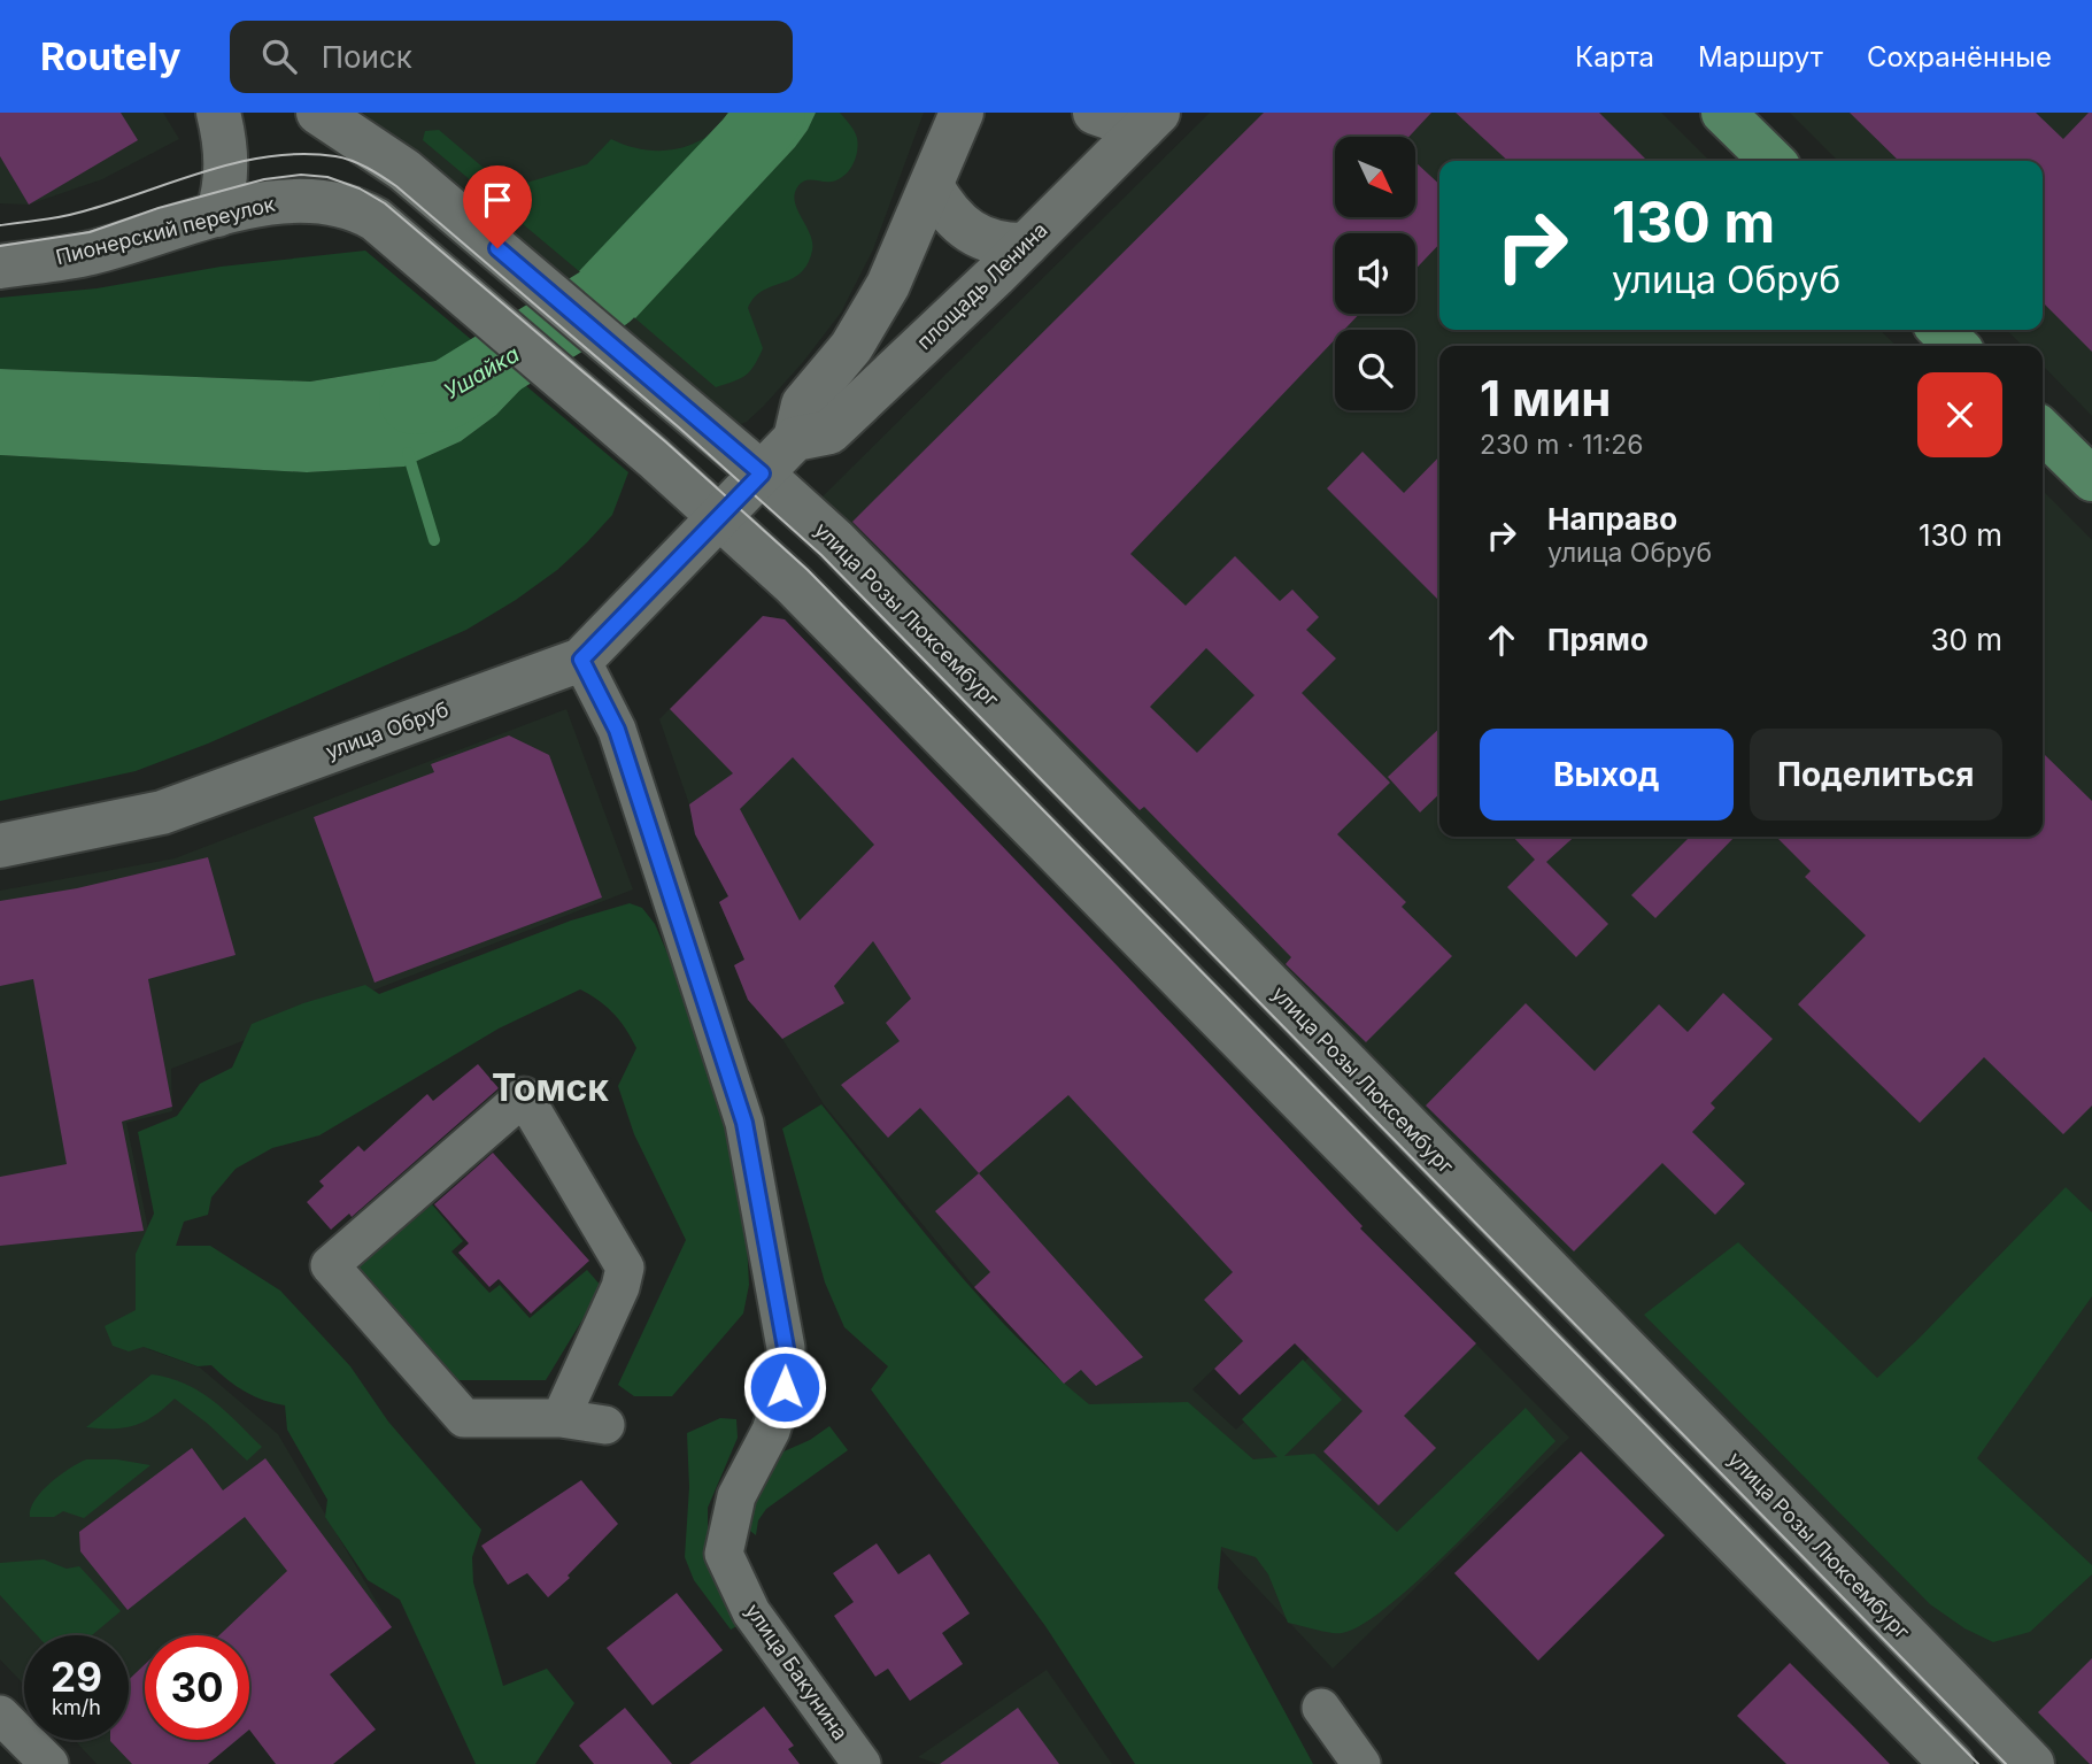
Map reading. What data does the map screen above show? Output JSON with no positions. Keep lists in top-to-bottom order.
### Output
{
  "streets": {
    "main road": [
      "Пионерский переулок",
      "площадь Ленина",
      "улица Розы Люксембург",
      "улица Обруб"
    ],
    "street": ["улица Бакунина"]
  },
  "crossings": [
    ["Пионерский переулок", "улица Обруб"],
    ["улица Розы Люксембург", "улица Обруб"],
    ["улица Обруб", "улица Бакунина"]
  ],
  "districts": ["Томск"],
  "water": ["Ушайка"],
  "north": "bottom right",
  "page": {
    "header": "Routely",
    "search": "Поиск",
    "nav": ["Карта", "Маршрут", "Сохранённые"],
    "turn": ["130 m", "улица Обруб"],
    "heading": ["1 мин", "230 m · 11:26"],
    "list": [
      {
        "name": "Направо",
        "note": "улица Обруб",
        "value": "130 m"
      },
      {
        "name": "Прямо",
        "value": "30 m"
      }
    ],
    "buttons": ["Выход", "Поделиться"],
    "speed": "29 km/h",
    "limit": "30"
  }
}
